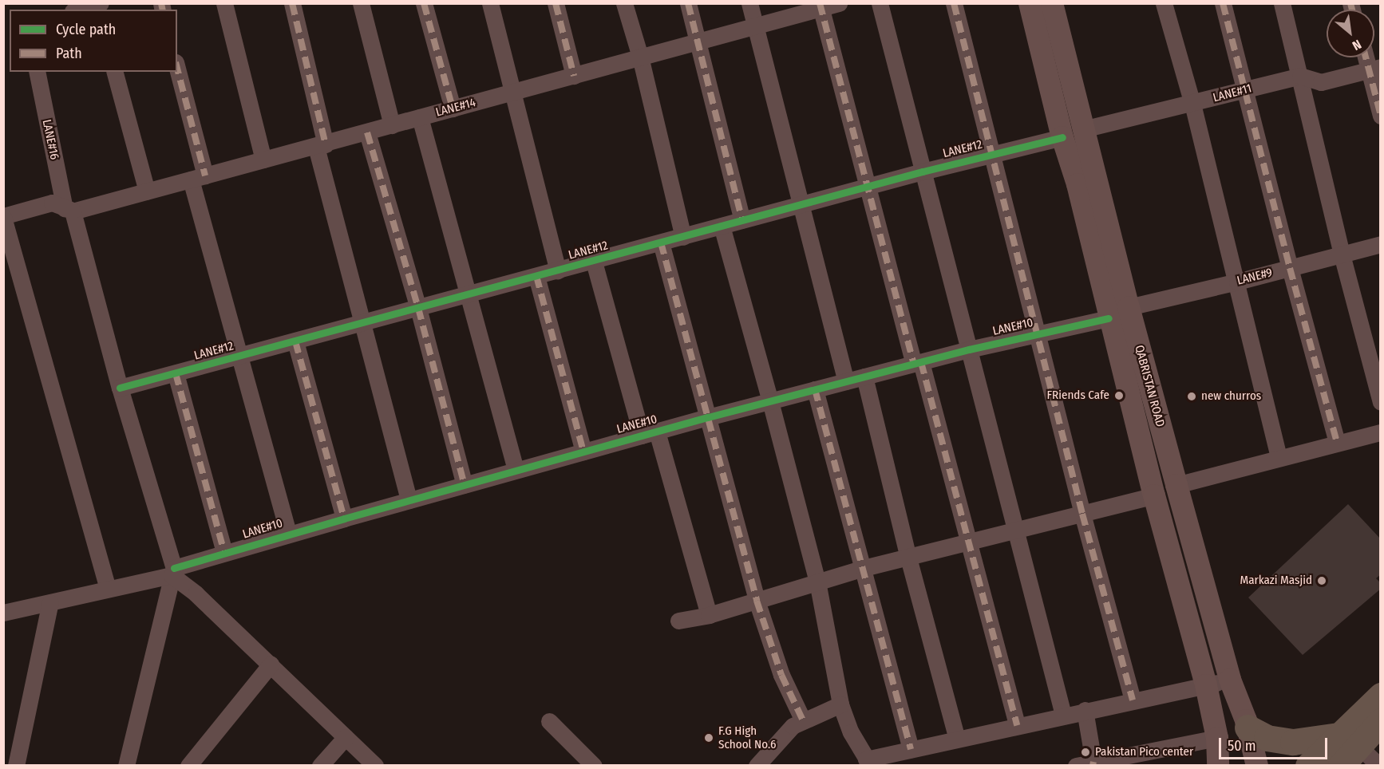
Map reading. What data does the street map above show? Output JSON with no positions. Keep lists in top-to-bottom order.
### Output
{
  "streets": {
    "street": [
      "LANE#11",
      "LANE#14",
      "LANE#16",
      "LANE#12",
      "LANE#9",
      "LANE#10",
      "QABRISTAN ROAD"
    ]
  },
  "crossings": [
    ["LANE#11", "QABRISTAN ROAD"],
    ["LANE#14", "LANE#16"],
    ["LANE#16", "LANE#12"],
    ["LANE#16", "LANE#10"],
    ["LANE#12", "QABRISTAN ROAD"],
    ["LANE#9", "QABRISTAN ROAD"],
    ["LANE#10", "QABRISTAN ROAD"]
  ],
  "places": [
    "FRiends Cafe",
    "new churros",
    "Markazi Masjid",
    "F.G High School No.6",
    "Pakistan Pico center"
  ],
  "legend": ["Cycle path", "Path"],
  "scale_bar": "50 m",
  "north": "bottom right"
}
